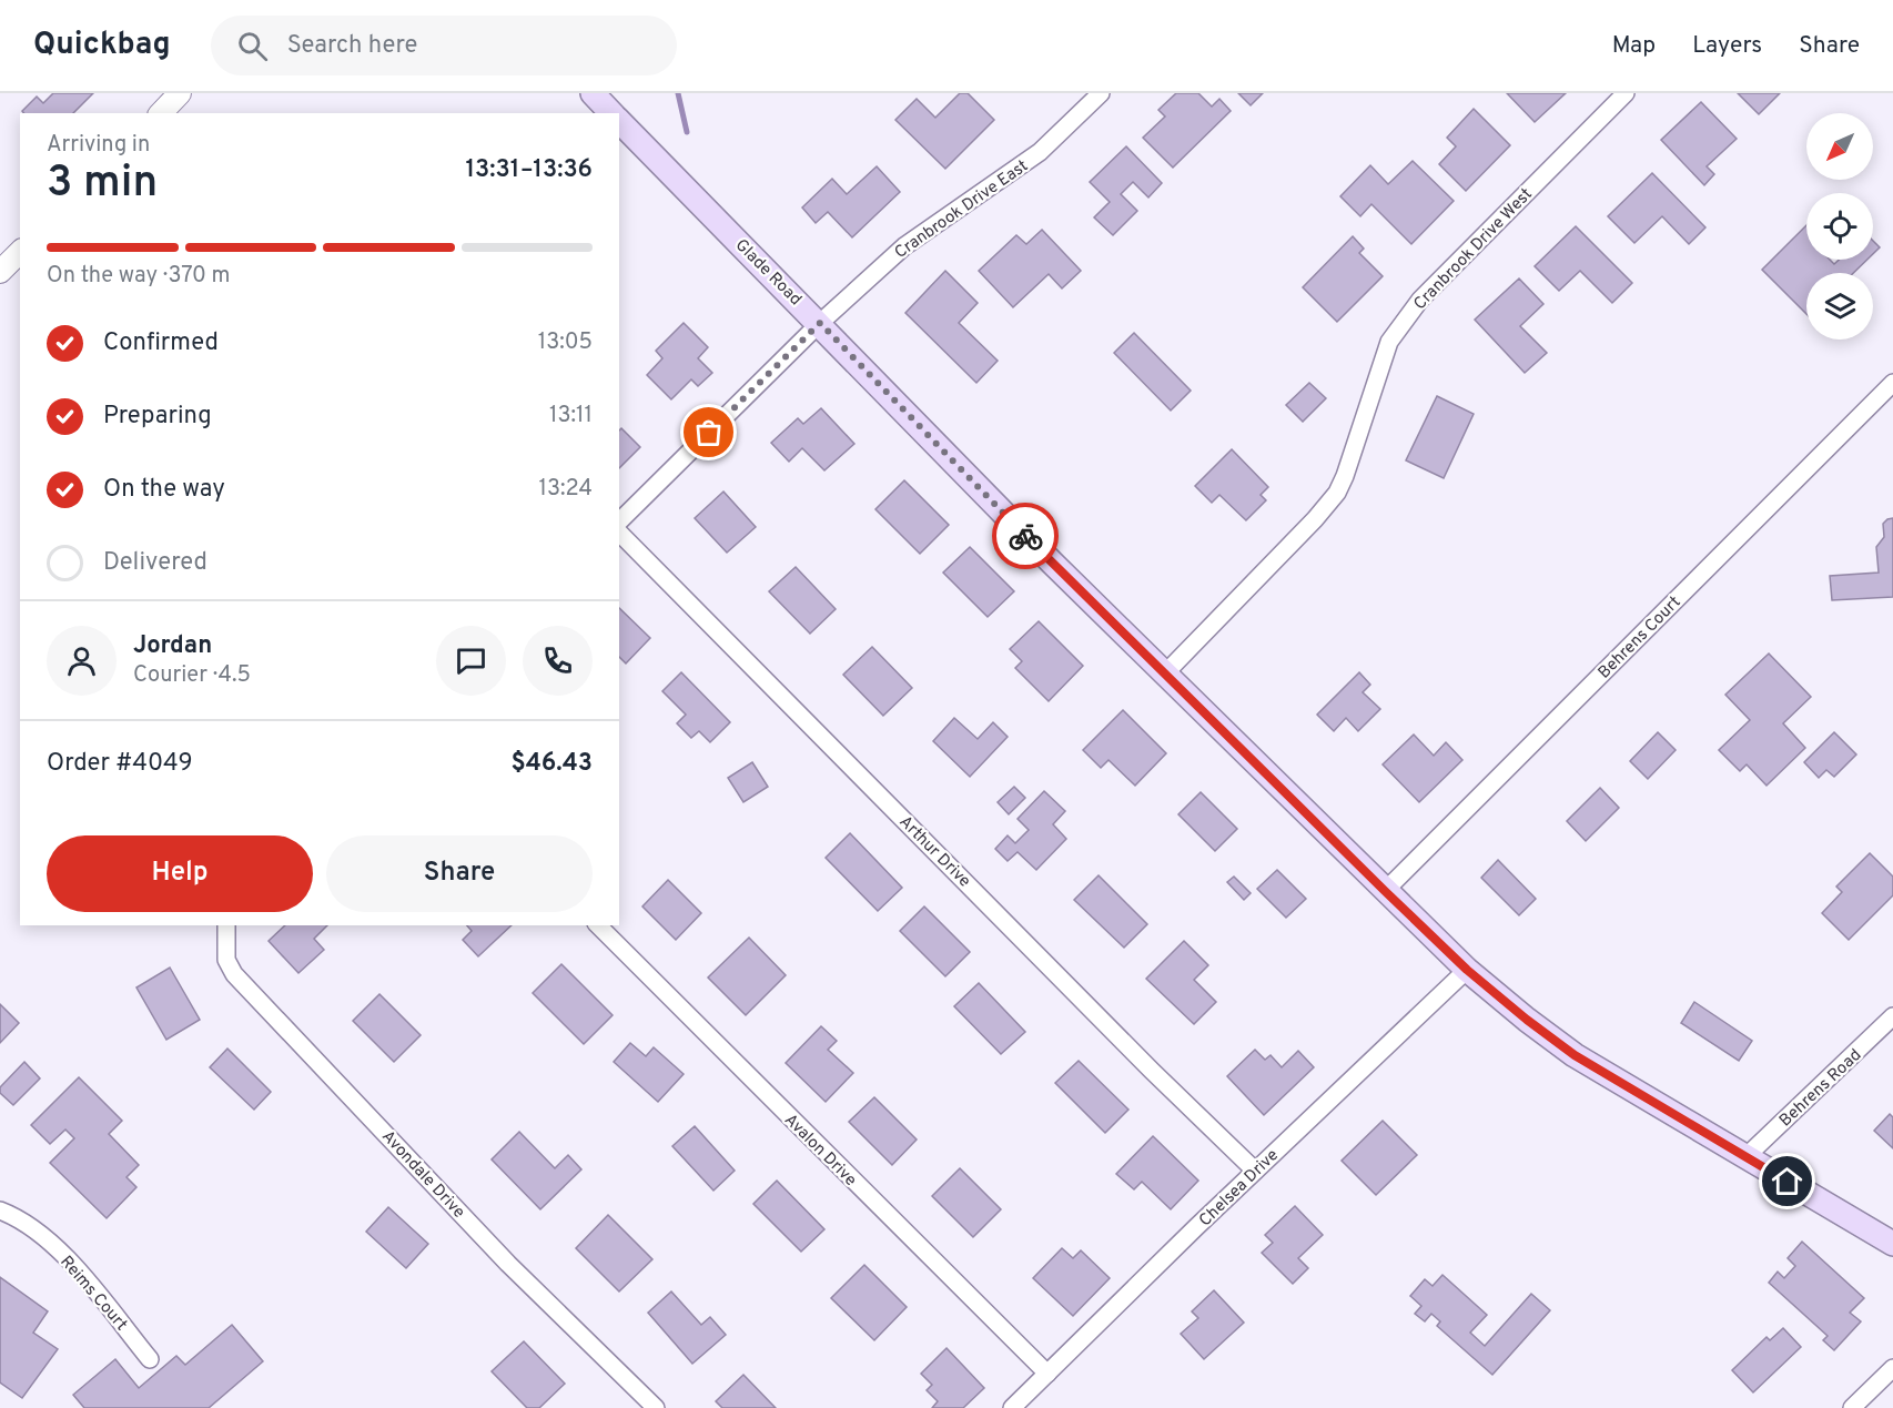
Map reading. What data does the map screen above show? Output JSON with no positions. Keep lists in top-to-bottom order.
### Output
{
  "streets": {
    "main road": ["Glade Road"],
    "street": [
      "Cranbrook Drive East",
      "Cranbrook Drive West",
      "Behrens Court",
      "Arthur Drive",
      "Behrens Road",
      "Avalon Drive",
      "Avondale Drive",
      "Chelsea Drive",
      "Reims Court"
    ]
  },
  "crossings": [
    ["Cranbrook Drive East", "Glade Road"],
    ["Cranbrook Drive West", "Glade Road"],
    ["Glade Road", "Behrens Court"],
    ["Glade Road", "Behrens Road"],
    ["Glade Road", "Chelsea Drive"],
    ["Arthur Drive", "Chelsea Drive"],
    ["Avalon Drive", "Chelsea Drive"]
  ],
  "north": "bottom left",
  "page": {
    "header": "Quickbag",
    "search": "Search here",
    "nav": ["Map", "Layers", "Share"],
    "heading": ["3 min", "Arriving in", "13:31–13:36"],
    "panel": [
      "Jordan",
      "Courier · 4.5",
      "Order #4049",
      "$46.43"
    ],
    "bar": "On the way · 370 m",
    "list": [
      ["Confirmed", "13:05"],
      ["Preparing", "13:11"],
      ["On the way", "13:24"],
      "Delivered"
    ],
    "buttons": ["Help", "Share"]
  }
}
